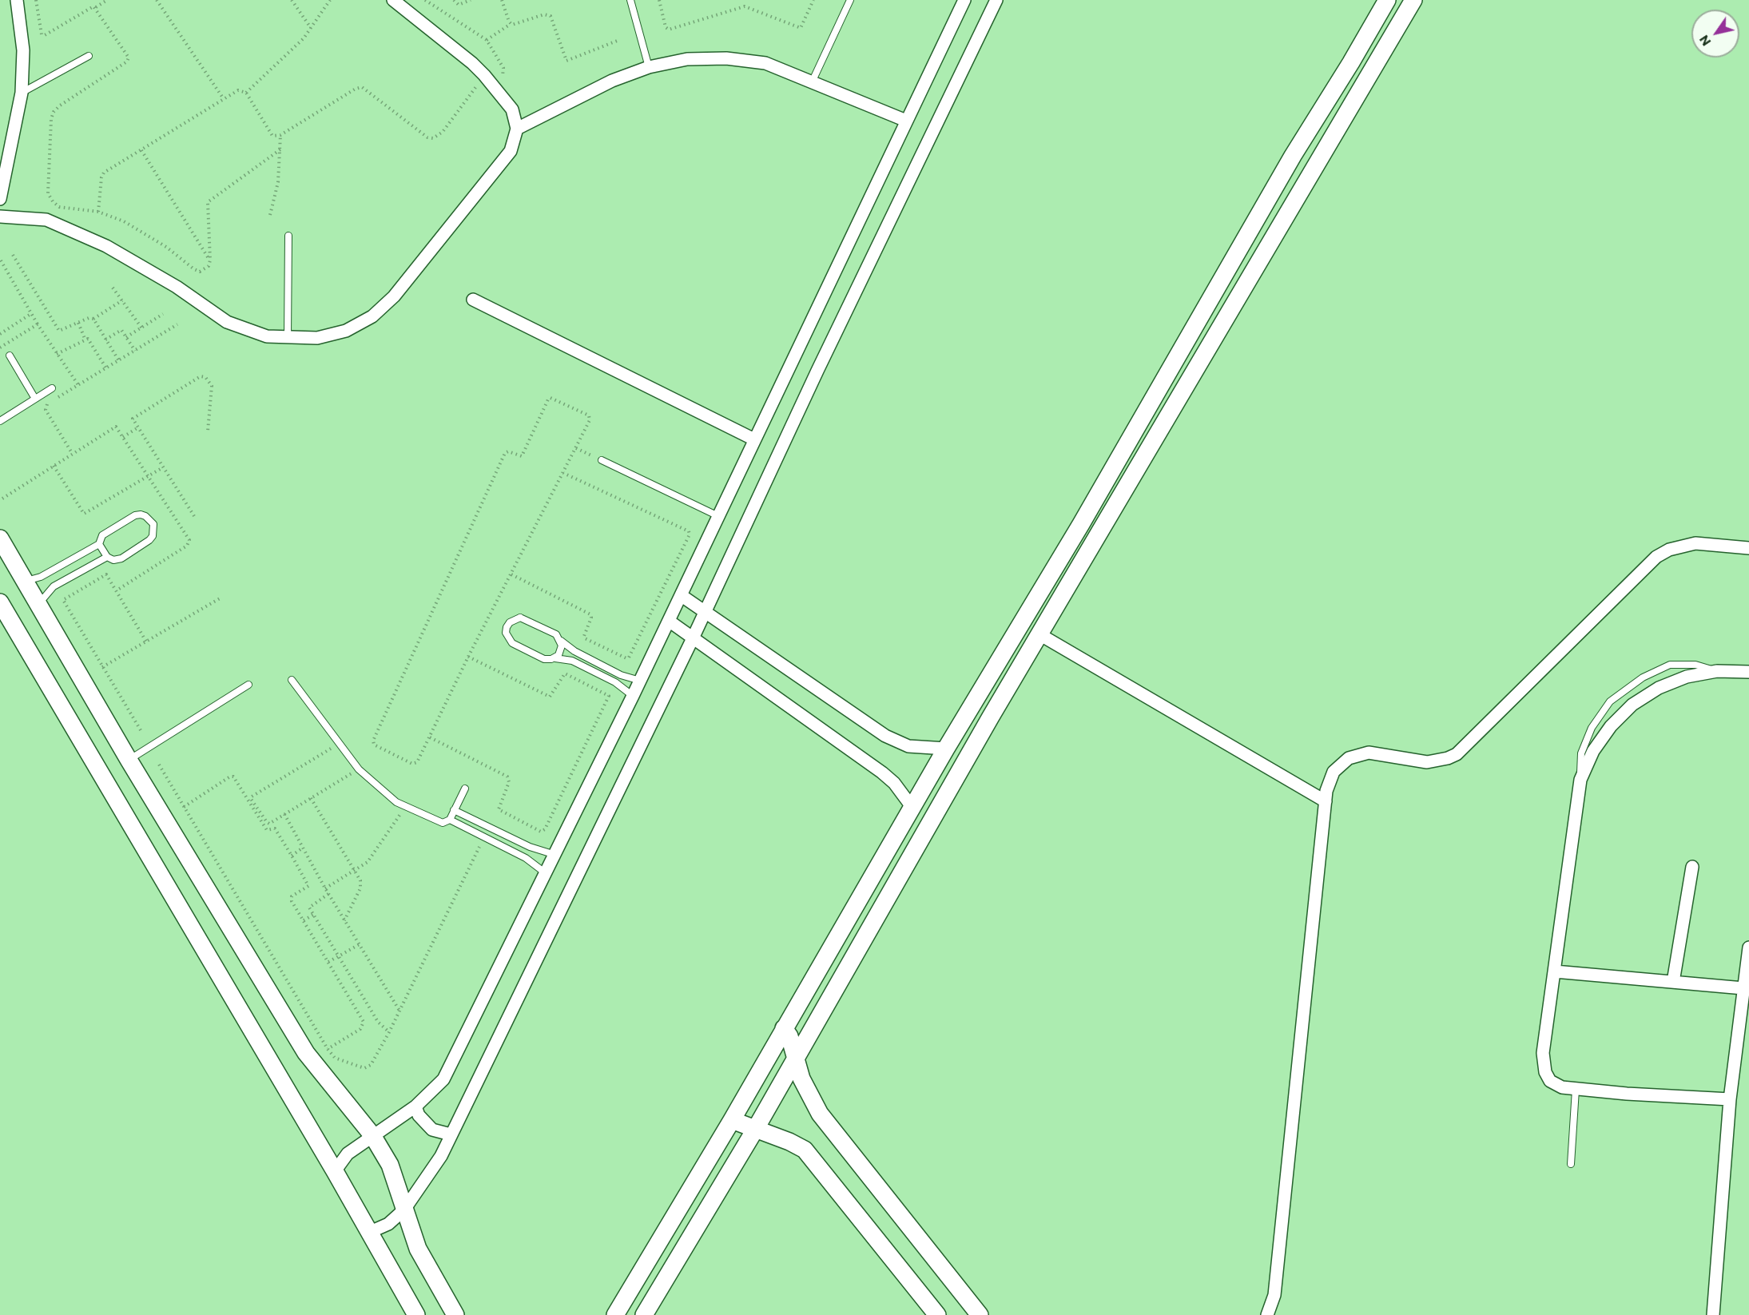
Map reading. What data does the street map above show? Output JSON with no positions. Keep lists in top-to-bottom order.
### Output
{
  "north": "bottom left"
}
